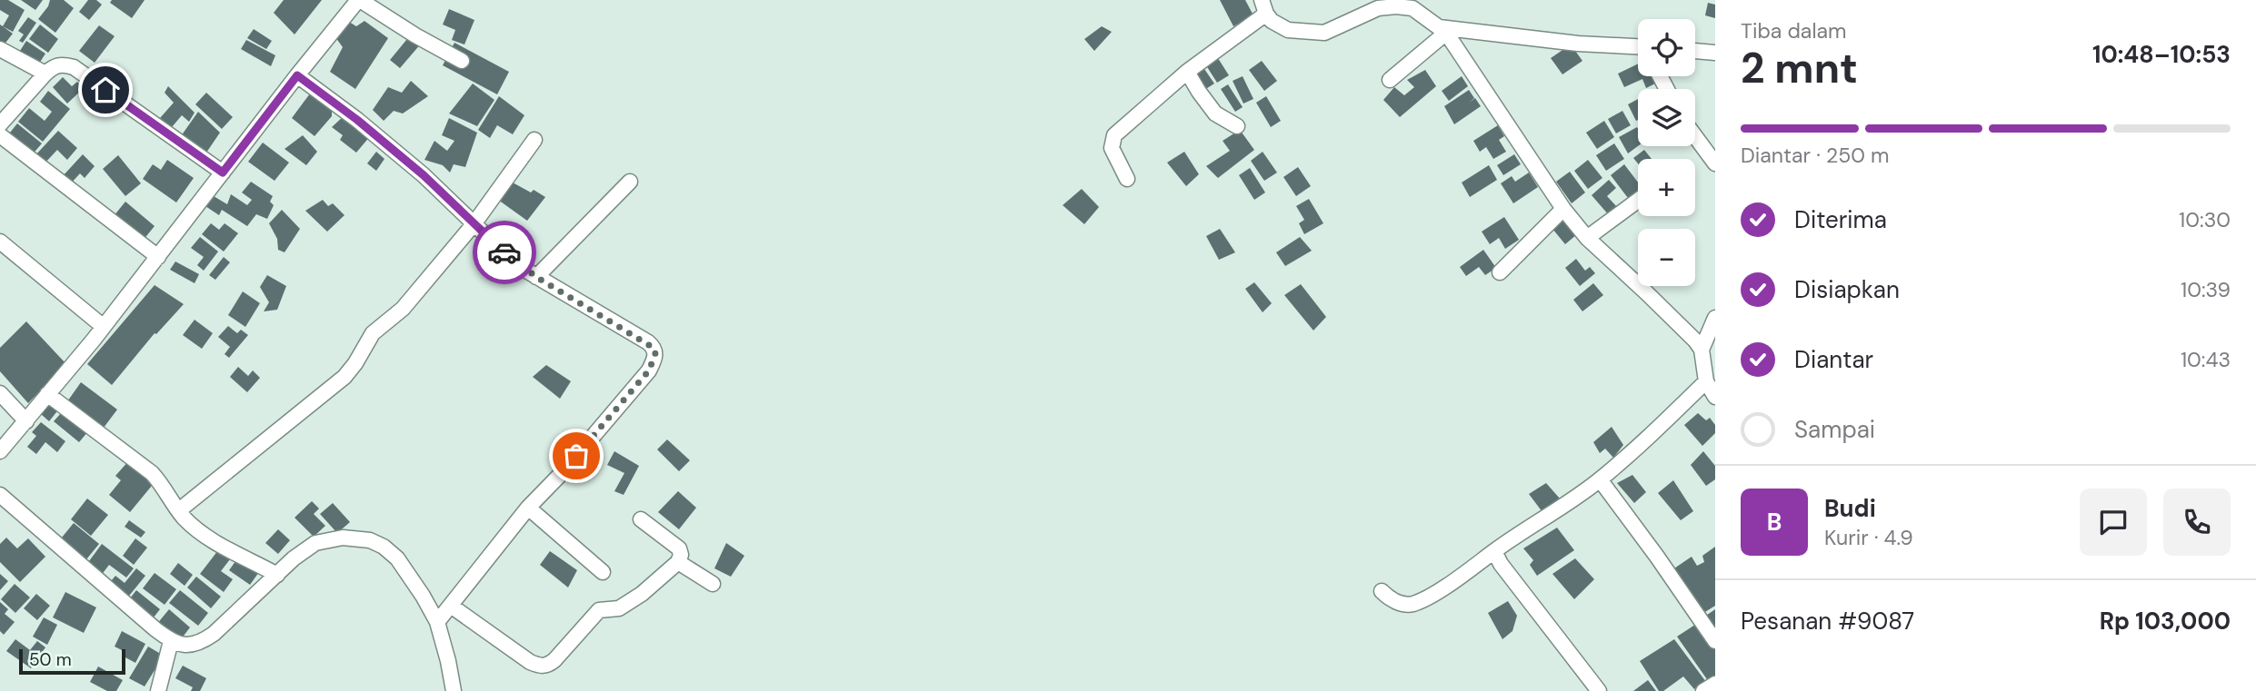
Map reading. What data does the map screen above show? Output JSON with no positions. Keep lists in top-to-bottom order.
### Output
{
  "scale_bar": "50 m",
  "page": {
    "heading": ["2 mnt", "Tiba dalam", "10:48–10:53"],
    "panel": [
      "Budi",
      "Kurir · 4.9",
      "Pesanan #9087",
      "Rp 103,000"
    ],
    "map_buttons": ["+", "−"],
    "bar": "Diantar · 250 m",
    "list": [
      ["Diterima", "10:30"],
      ["Disiapkan", "10:39"],
      ["Diantar", "10:43"],
      "Sampai"
    ],
    "round": "B",
    "scale": "50 m"
  }
}
